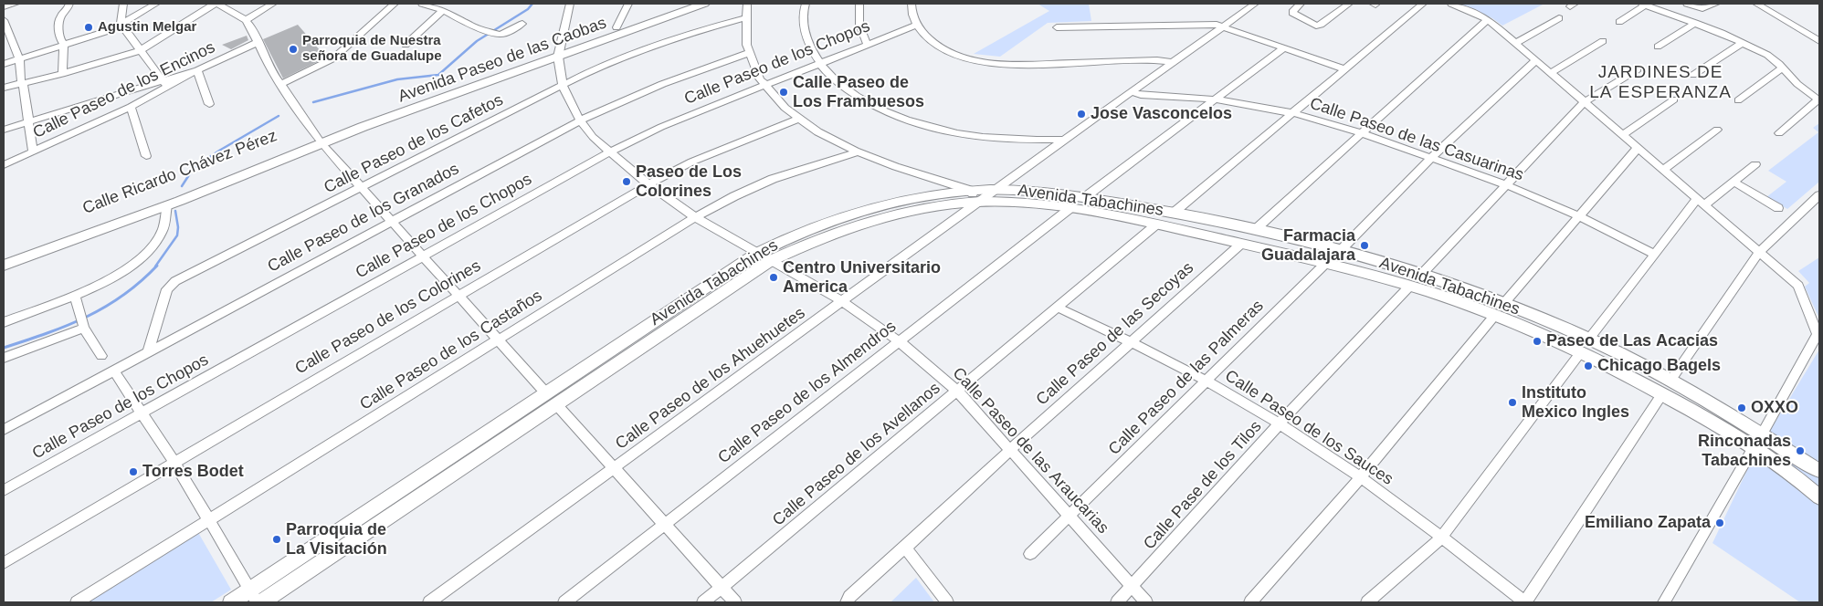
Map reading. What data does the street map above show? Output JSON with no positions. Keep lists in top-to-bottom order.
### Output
{
  "streets": {
    "street": [
      "Avenida Paseo de las Caobas",
      "Calle Paseo de los Chopos",
      "Calle Paseo de los Encinos",
      "Calle Paseo de las Casuarinas",
      "Calle Paseo de los Cafetos",
      "Calle Ricardo Chávez Pérez",
      "Avenida Tabachines",
      "Calle Paseo de los Granados",
      "Calle Paseo de los Colorines",
      "Calle Paseo de las Secoyas",
      "Calle Paseo de los Castaños",
      "Calle Paseo de las Palmeras",
      "Calle Paseo de los Ahuehuetes",
      "Calle Paseo de los Almendros",
      "Calle Paseo de los Sauces",
      "Calle Paseo de las Araucarias",
      "Calle Paseo de los Avellanos",
      "Calle Pase de los Tilos"
    ]
  },
  "crossings": [
    ["Avenida Paseo de las Caobas", "Calle Ricardo Chávez Pérez"],
    ["Avenida Paseo de las Caobas", "Calle Paseo de las Araucarias"],
    ["Calle Paseo de los Chopos", "Calle Paseo de las Araucarias"],
    ["Calle Paseo de las Casuarinas", "Calle Paseo de los Ahuehuetes"],
    ["Calle Paseo de los Cafetos", "Calle Paseo de los Granados"],
    ["Calle Paseo de los Cafetos", "Calle Paseo de las Araucarias"],
    ["Avenida Tabachines", "Calle Paseo de las Secoyas"],
    ["Avenida Tabachines", "Calle Paseo de las Palmeras"],
    ["Avenida Tabachines", "Calle Paseo de los Ahuehuetes"],
    ["Avenida Tabachines", "Calle Paseo de los Almendros"],
    ["Avenida Tabachines", "Calle Paseo de las Araucarias"],
    ["Avenida Tabachines", "Calle Paseo de los Avellanos"],
    ["Avenida Tabachines", "Calle Pase de los Tilos"],
    ["Calle Paseo de los Granados", "Calle Paseo de las Araucarias"],
    ["Calle Paseo de los Colorines", "Calle Paseo de las Araucarias"],
    ["Calle Paseo de las Secoyas", "Calle Paseo de los Sauces"],
    ["Calle Paseo de las Secoyas", "Calle Paseo de las Araucarias"],
    ["Calle Paseo de los Castaños", "Calle Paseo de las Araucarias"],
    ["Calle Paseo de las Palmeras", "Calle Paseo de los Sauces"],
    ["Calle Paseo de las Palmeras", "Calle Paseo de las Araucarias"],
    ["Calle Paseo de los Ahuehuetes", "Calle Paseo de las Araucarias"],
    ["Calle Paseo de los Almendros", "Calle Paseo de las Araucarias"],
    ["Calle Paseo de los Sauces", "Calle Paseo de los Avellanos"],
    ["Calle Paseo de los Sauces", "Calle Pase de los Tilos"],
    ["Calle Paseo de las Araucarias", "Calle Paseo de los Avellanos"],
    ["Calle Paseo de las Araucarias", "Calle Pase de los Tilos"]
  ],
  "districts": ["JARDINES DE LA ESPERANZA"],
  "places": [
    "Agustin Melgar",
    "Parroquia de Nuestra señora de Guadalupe",
    "Calle Paseo de Los Frambuesos",
    "Jose Vasconcelos",
    "Paseo de Los Colorines",
    "Farmacia Guadalajara",
    "Centro Universitario America",
    "Paseo de Las Acacias",
    "Chicago Bagels",
    "Instituto Mexico Ingles",
    "OXXO",
    "Rinconadas Tabachines",
    "Torres Bodet",
    "Emiliano Zapata",
    "Parroquia de La Visitación"
  ]
}
